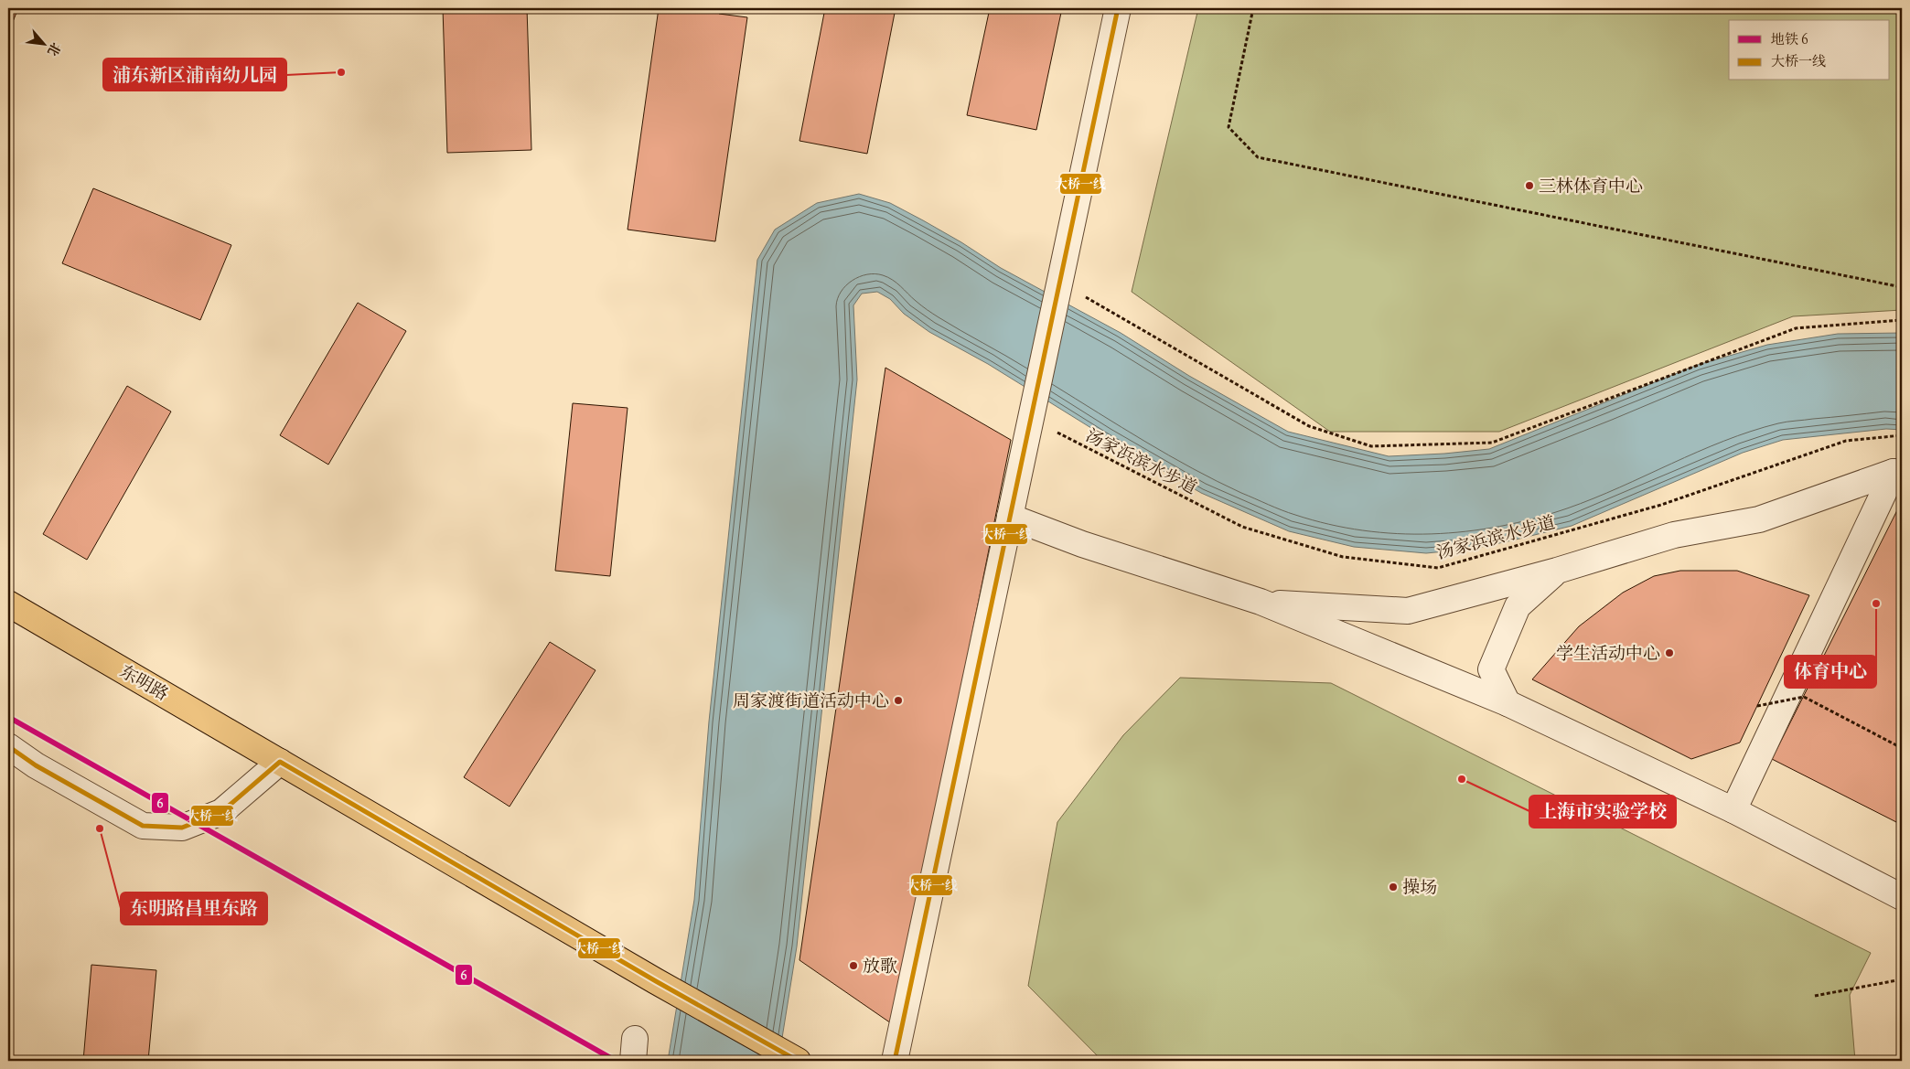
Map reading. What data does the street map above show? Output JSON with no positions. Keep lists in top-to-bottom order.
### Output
{
  "streets": {
    "main road": ["东明路"],
    "path": ["汤家浜滨水步道"]
  },
  "places": [
    "浦东新区浦南幼儿园",
    "三林体育中心",
    "体育中心",
    "学生活动中心",
    "周家渡街道活动中心",
    "上海市实验学校",
    "东明路昌里东路",
    "操场",
    "放歌"
  ],
  "lines": ["transit line 大桥一线", "metro line 6"],
  "legend": ["地铁 6", "大桥一线"],
  "north": "bottom right"
}
